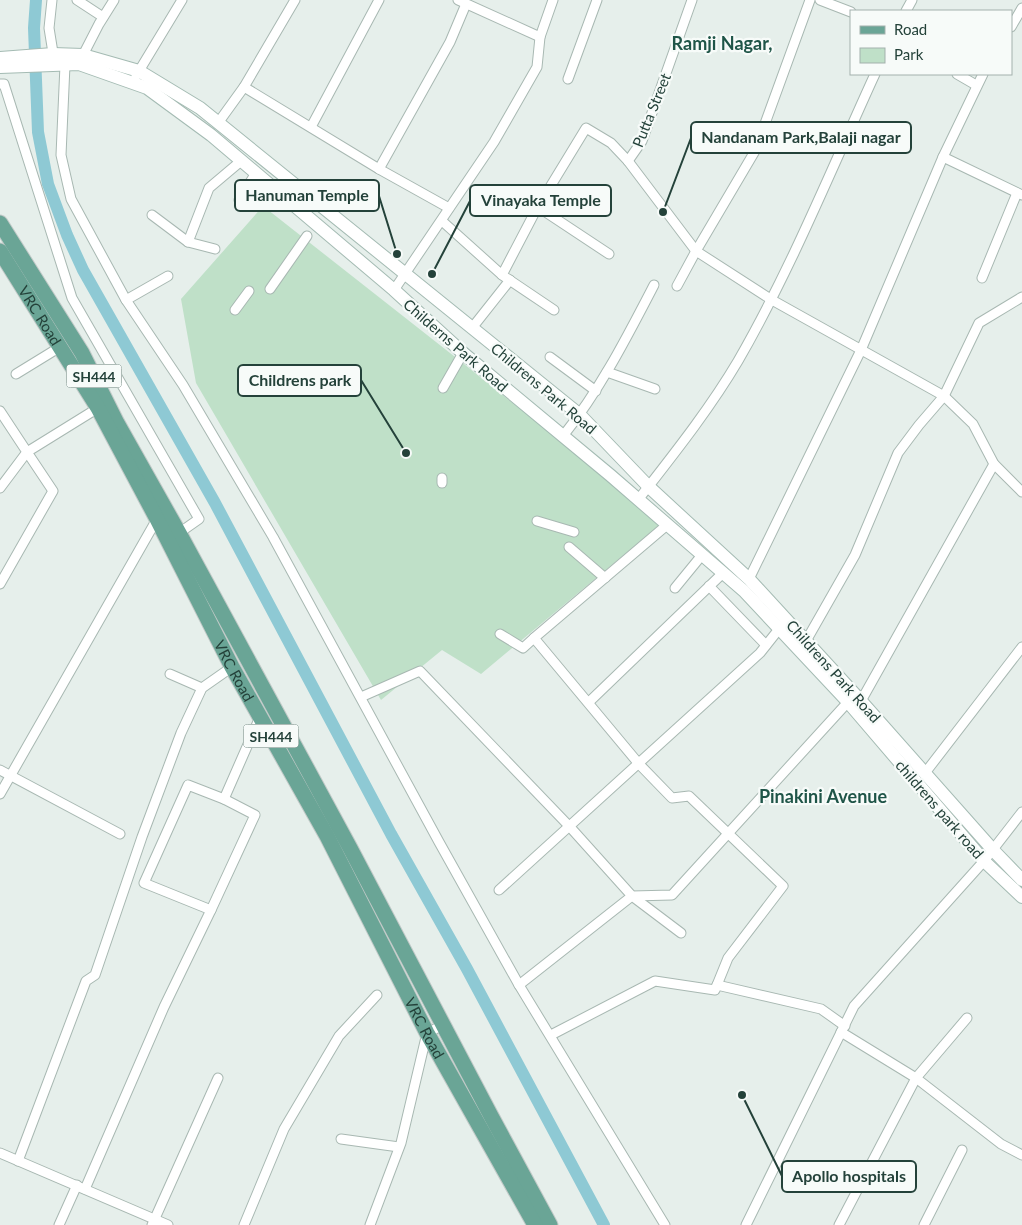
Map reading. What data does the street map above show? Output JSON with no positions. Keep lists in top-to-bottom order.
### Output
{
  "streets": {
    "main road": ["VRC Road", "SH444"],
    "street": [
      "Putta Street",
      "Childerns Park Road",
      "Childrens Park Road",
      "childrens park road"
    ]
  },
  "crossings": [
    ["Childerns Park Road", "Childrens Park Road"],
    ["Childerns Park Road", "childrens park road"],
    ["Childrens Park Road", "childrens park road"]
  ],
  "districts": ["Ramji Nagar,", "Pinakini Avenue"],
  "places": [
    "Nandanam Park,Balaji nagar",
    "Hanuman Temple",
    "Vinayaka Temple",
    "Childrens park",
    "Apollo hospitals"
  ],
  "legend": ["Road", "Park"]
}
